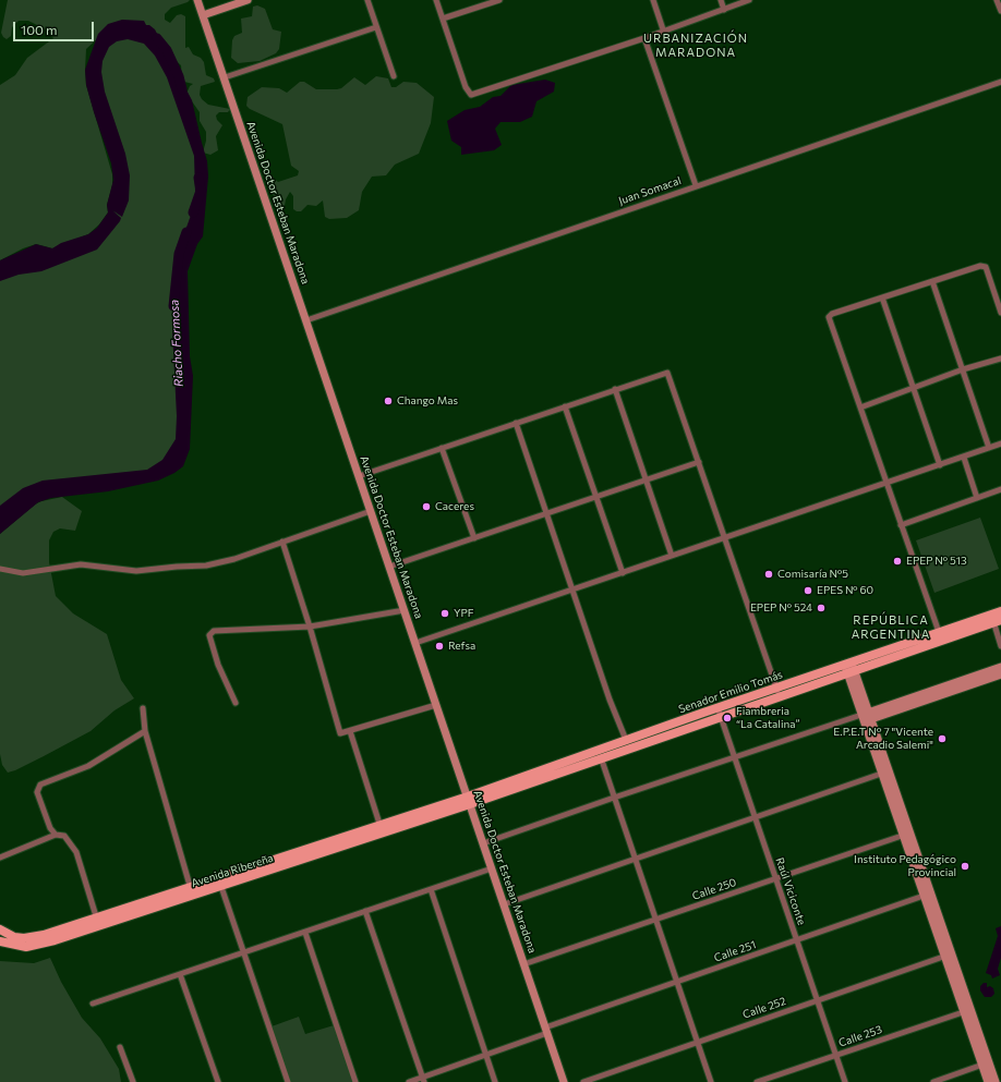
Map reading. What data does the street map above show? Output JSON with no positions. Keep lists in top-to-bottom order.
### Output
{
  "streets": {
    "main road": ["Avenida Doctor Esteban Maradona", "Senador Emilio Tomás", "Avenida Ribereña"],
    "street": [
      "Juan Somacal",
      "Calle 250",
      "Raúl Viciconte",
      "Calle 251",
      "Calle 252",
      "Calle 253"
    ]
  },
  "crossings": [
    ["Juan Somacal", "Avenida Doctor Esteban Maradona"],
    ["Avenida Doctor Esteban Maradona", "Senador Emilio Tomás"],
    ["Avenida Doctor Esteban Maradona", "Avenida Ribereña"],
    ["Avenida Doctor Esteban Maradona", "Calle 250"],
    ["Avenida Doctor Esteban Maradona", "Calle 251"],
    ["Senador Emilio Tomás", "Avenida Ribereña"],
    ["Senador Emilio Tomás", "Raúl Viciconte"],
    ["Calle 250", "Raúl Viciconte"],
    ["Raúl Viciconte", "Calle 251"],
    ["Raúl Viciconte", "Calle 252"],
    ["Raúl Viciconte", "Calle 253"]
  ],
  "districts": ["URBANIZACIÓN MARADONA", "REPÚBLICA ARGENTINA"],
  "water": ["Riacho Formosa"],
  "places": [
    "Chango Mas",
    "Caceres",
    "EPEP Nº 513",
    "Comisaría Nº5",
    "EPES Nº 60",
    "EPEP Nº 524",
    "YPF",
    "Refsa",
    "Fiambreria “La Catalina”",
    "E.P.E.T N° 7 \"Vicente Arcadio Salemi\"",
    "Instituto Pedagógico Provincial"
  ],
  "scale_bar": "100 m"
}
